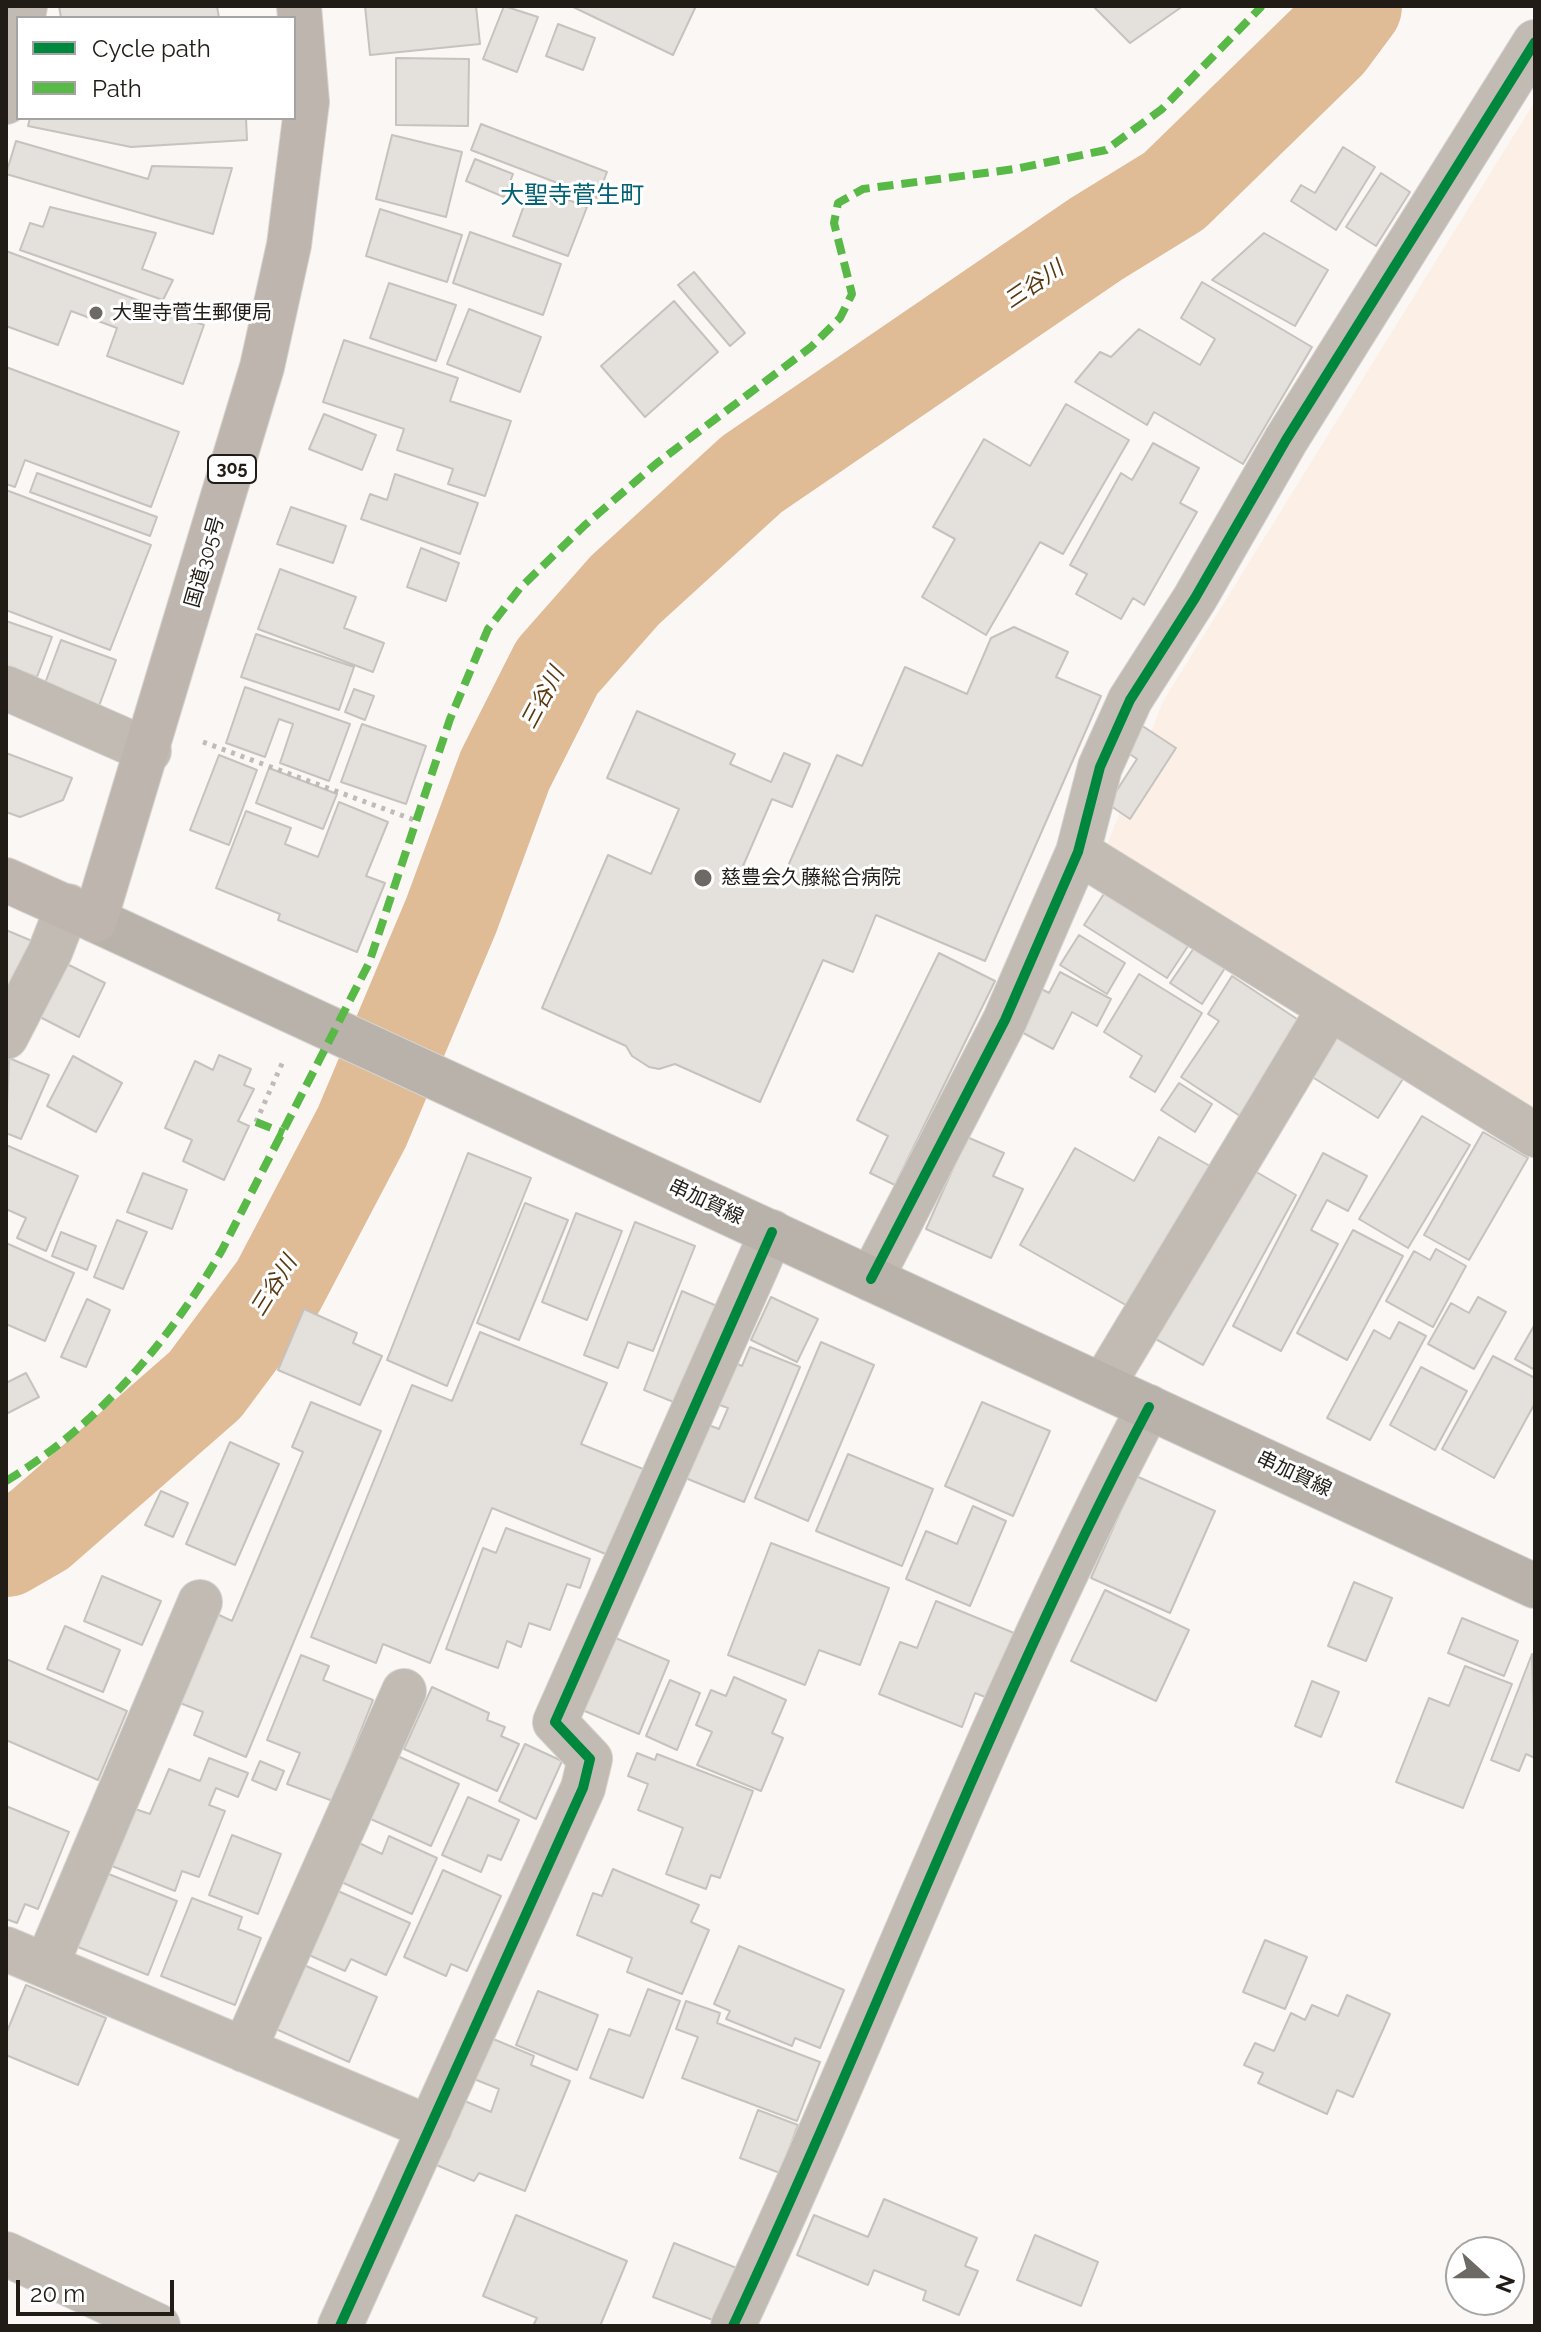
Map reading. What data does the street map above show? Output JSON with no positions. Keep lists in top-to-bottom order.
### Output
{
  "streets": {
    "highway": ["305", "国道305号"],
    "main road": ["串加賀線"]
  },
  "crossings": [
    ["国道305号", "串加賀線"]
  ],
  "districts": ["大聖寺菅生町"],
  "water": ["三谷川"],
  "places": ["大聖寺菅生郵便局", "慈豊会久藤総合病院"],
  "legend": ["Cycle path", "Path"],
  "scale_bar": "20 m",
  "north": "right"
}
